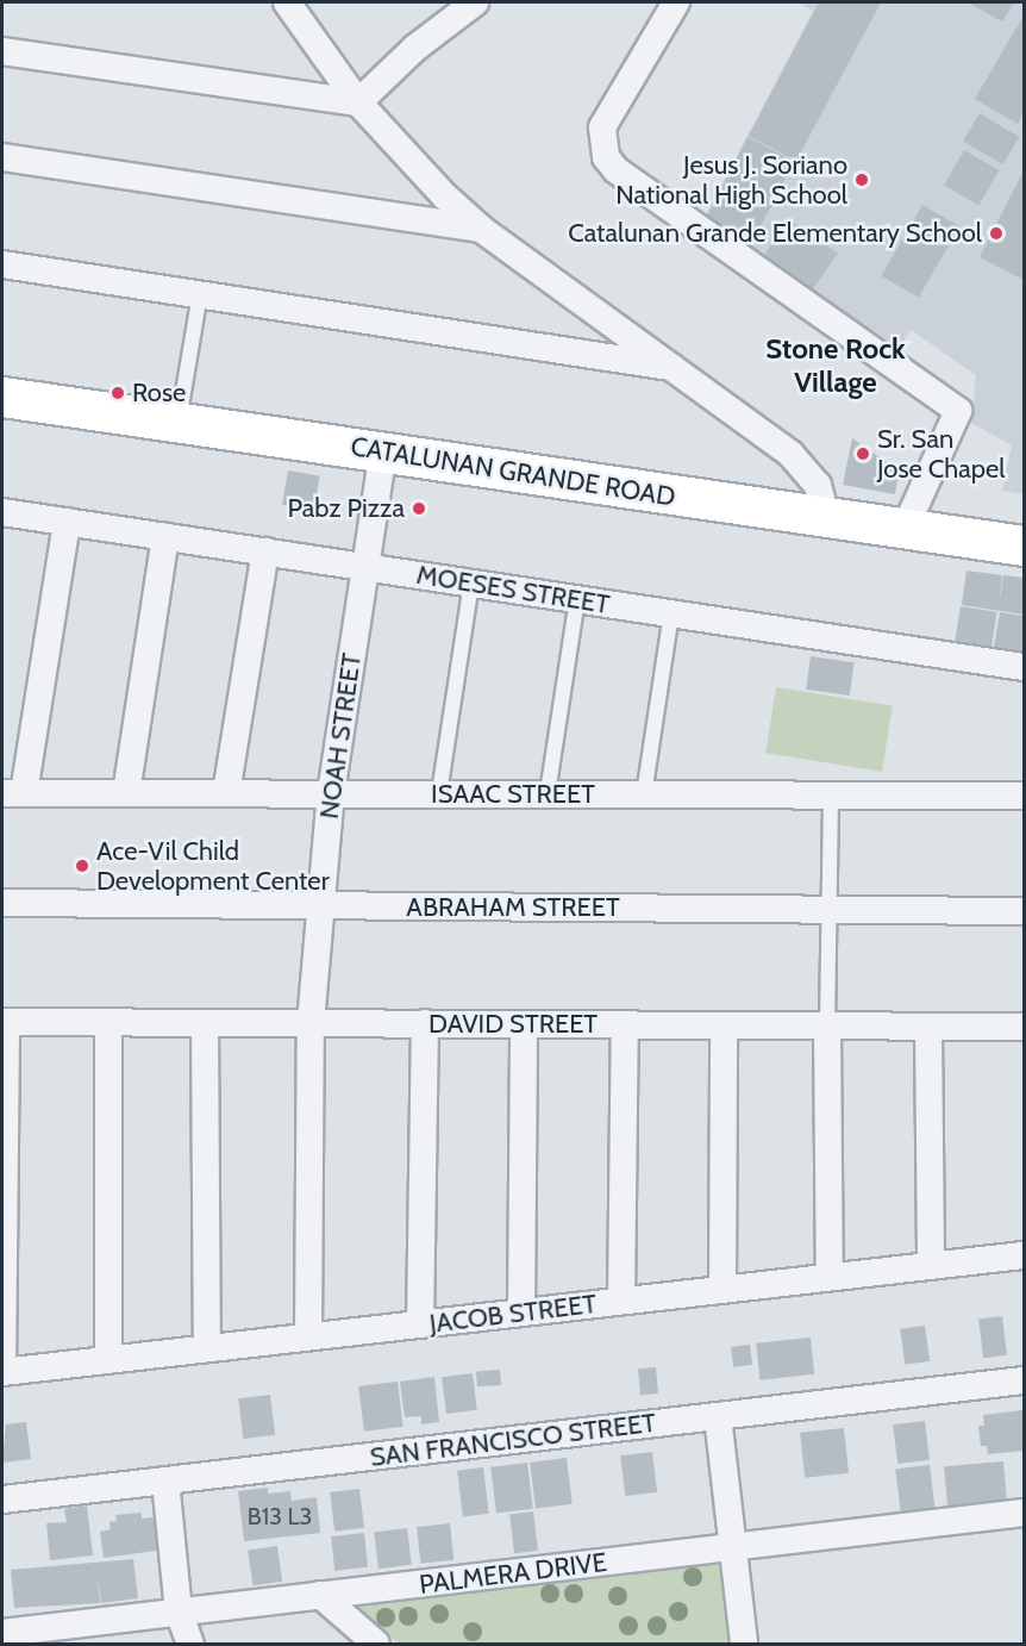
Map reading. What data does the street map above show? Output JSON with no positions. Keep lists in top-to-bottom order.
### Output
{
  "streets": {
    "main road": ["CATALUNAN GRANDE ROAD"],
    "street": [
      "MOESES STREET",
      "NOAH STREET",
      "ISAAC STREET",
      "ABRAHAM STREET",
      "DAVID STREET",
      "JACOB STREET",
      "SAN FRANCISCO STREET",
      "PALMERA DRIVE"
    ]
  },
  "crossings": [
    ["CATALUNAN GRANDE ROAD", "NOAH STREET"],
    ["MOESES STREET", "NOAH STREET"],
    ["NOAH STREET", "ISAAC STREET"],
    ["NOAH STREET", "ABRAHAM STREET"],
    ["NOAH STREET", "DAVID STREET"],
    ["NOAH STREET", "JACOB STREET"]
  ],
  "districts": ["Stone Rock Village"],
  "places": [
    "Jesus J. Soriano National High School",
    "Catalunan Grande Elementary School",
    "Rose",
    "Sr. San Jose Chapel",
    "Pabz Pizza",
    "Ace-Vil Child Development Center"
  ],
  "house_numbers": ["B13 L3"]
}
